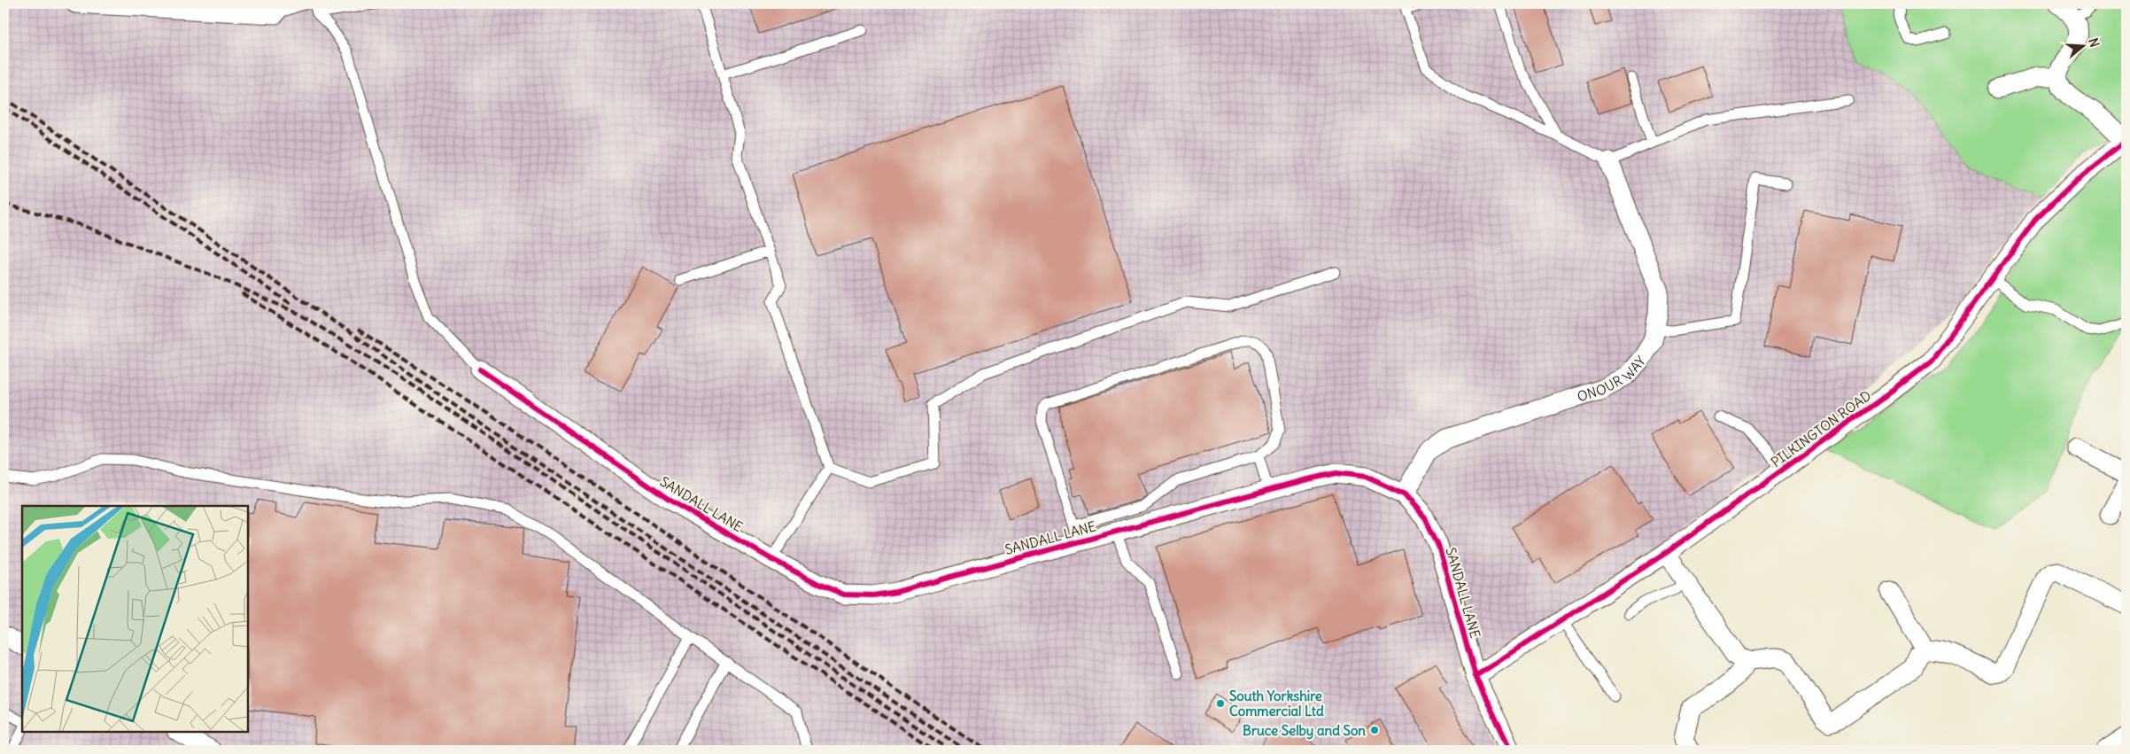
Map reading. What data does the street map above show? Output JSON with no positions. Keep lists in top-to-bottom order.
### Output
{
  "streets": {
    "street": ["ONOUR WAY", "PILKINGTON ROAD", "SANDALL LANE"]
  },
  "crossings": [
    ["ONOUR WAY", "SANDALL LANE"],
    ["PILKINGTON ROAD", "SANDALL LANE"]
  ],
  "places": ["South Yorkshire Commercial Ltd", "Bruce Selby and Son"],
  "north": "right"
}
